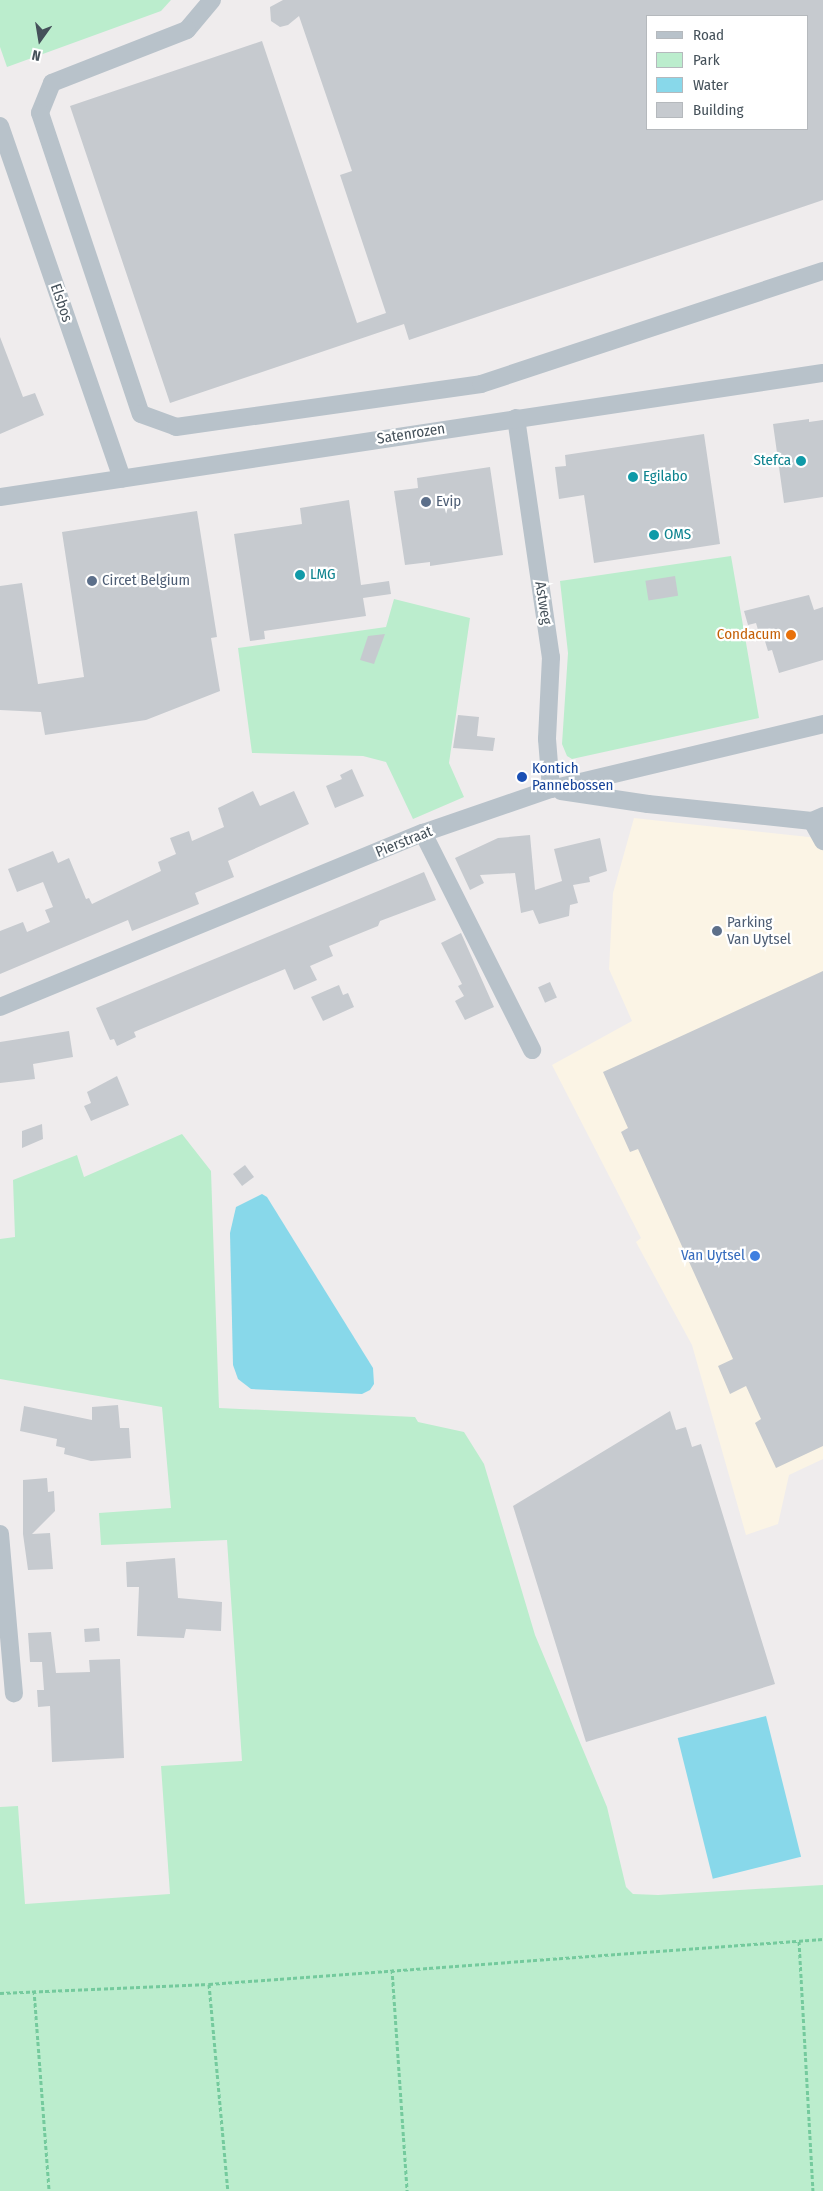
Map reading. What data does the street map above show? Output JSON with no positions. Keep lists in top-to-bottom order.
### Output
{
  "streets": {
    "street": [
      "Elsbos",
      "Satenrozen",
      "Astweg",
      "Pierstraat"
    ]
  },
  "crossings": [
    ["Elsbos", "Satenrozen"],
    ["Satenrozen", "Astweg"],
    ["Astweg", "Pierstraat"]
  ],
  "places": [
    "Stefca",
    "Egilabo",
    "Evip",
    "OMS",
    "LMG",
    "Circet Belgium",
    "Condacum",
    "Kontich Pannebossen",
    "Parking Van Uytsel",
    "Van Uytsel"
  ],
  "legend": [
    "Road",
    "Park",
    "Water",
    "Building"
  ],
  "north": "bottom"
}
